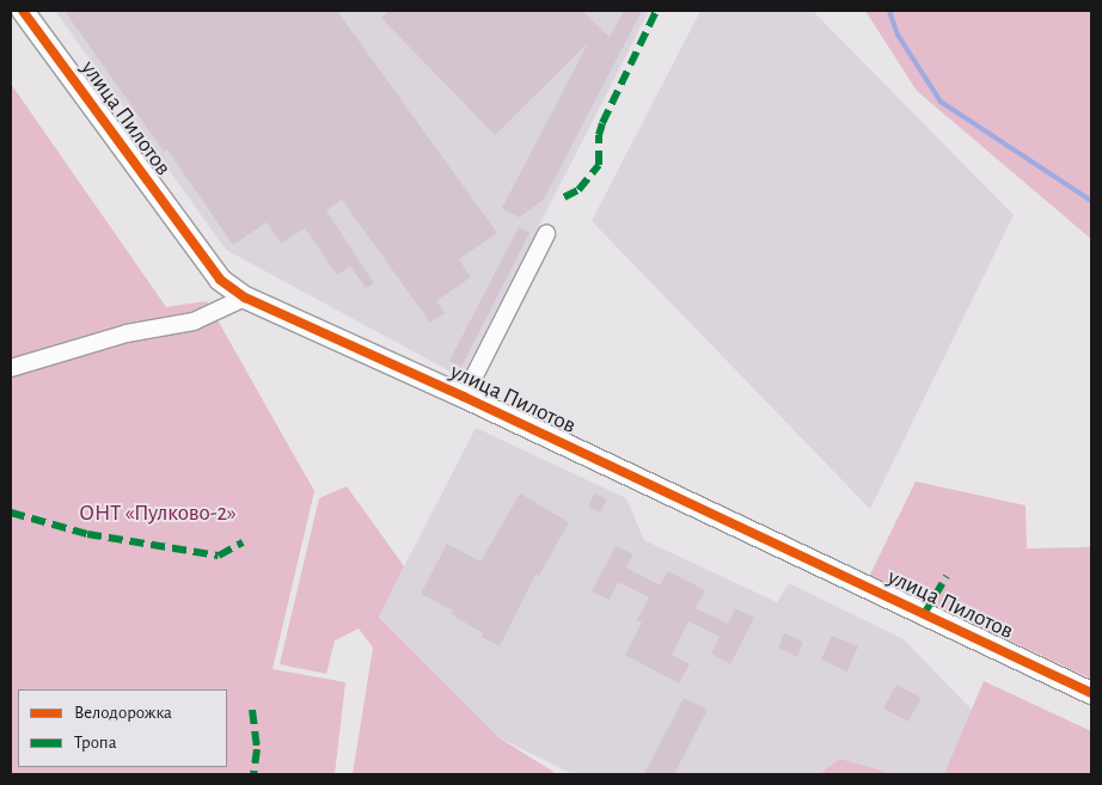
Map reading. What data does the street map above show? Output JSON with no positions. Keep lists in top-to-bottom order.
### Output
{
  "streets": {
    "street": ["улица Пилотов"]
  },
  "parks": ["ОНТ «Пулково-2»"],
  "legend": ["Велодорожка", "Тропа"]
}
